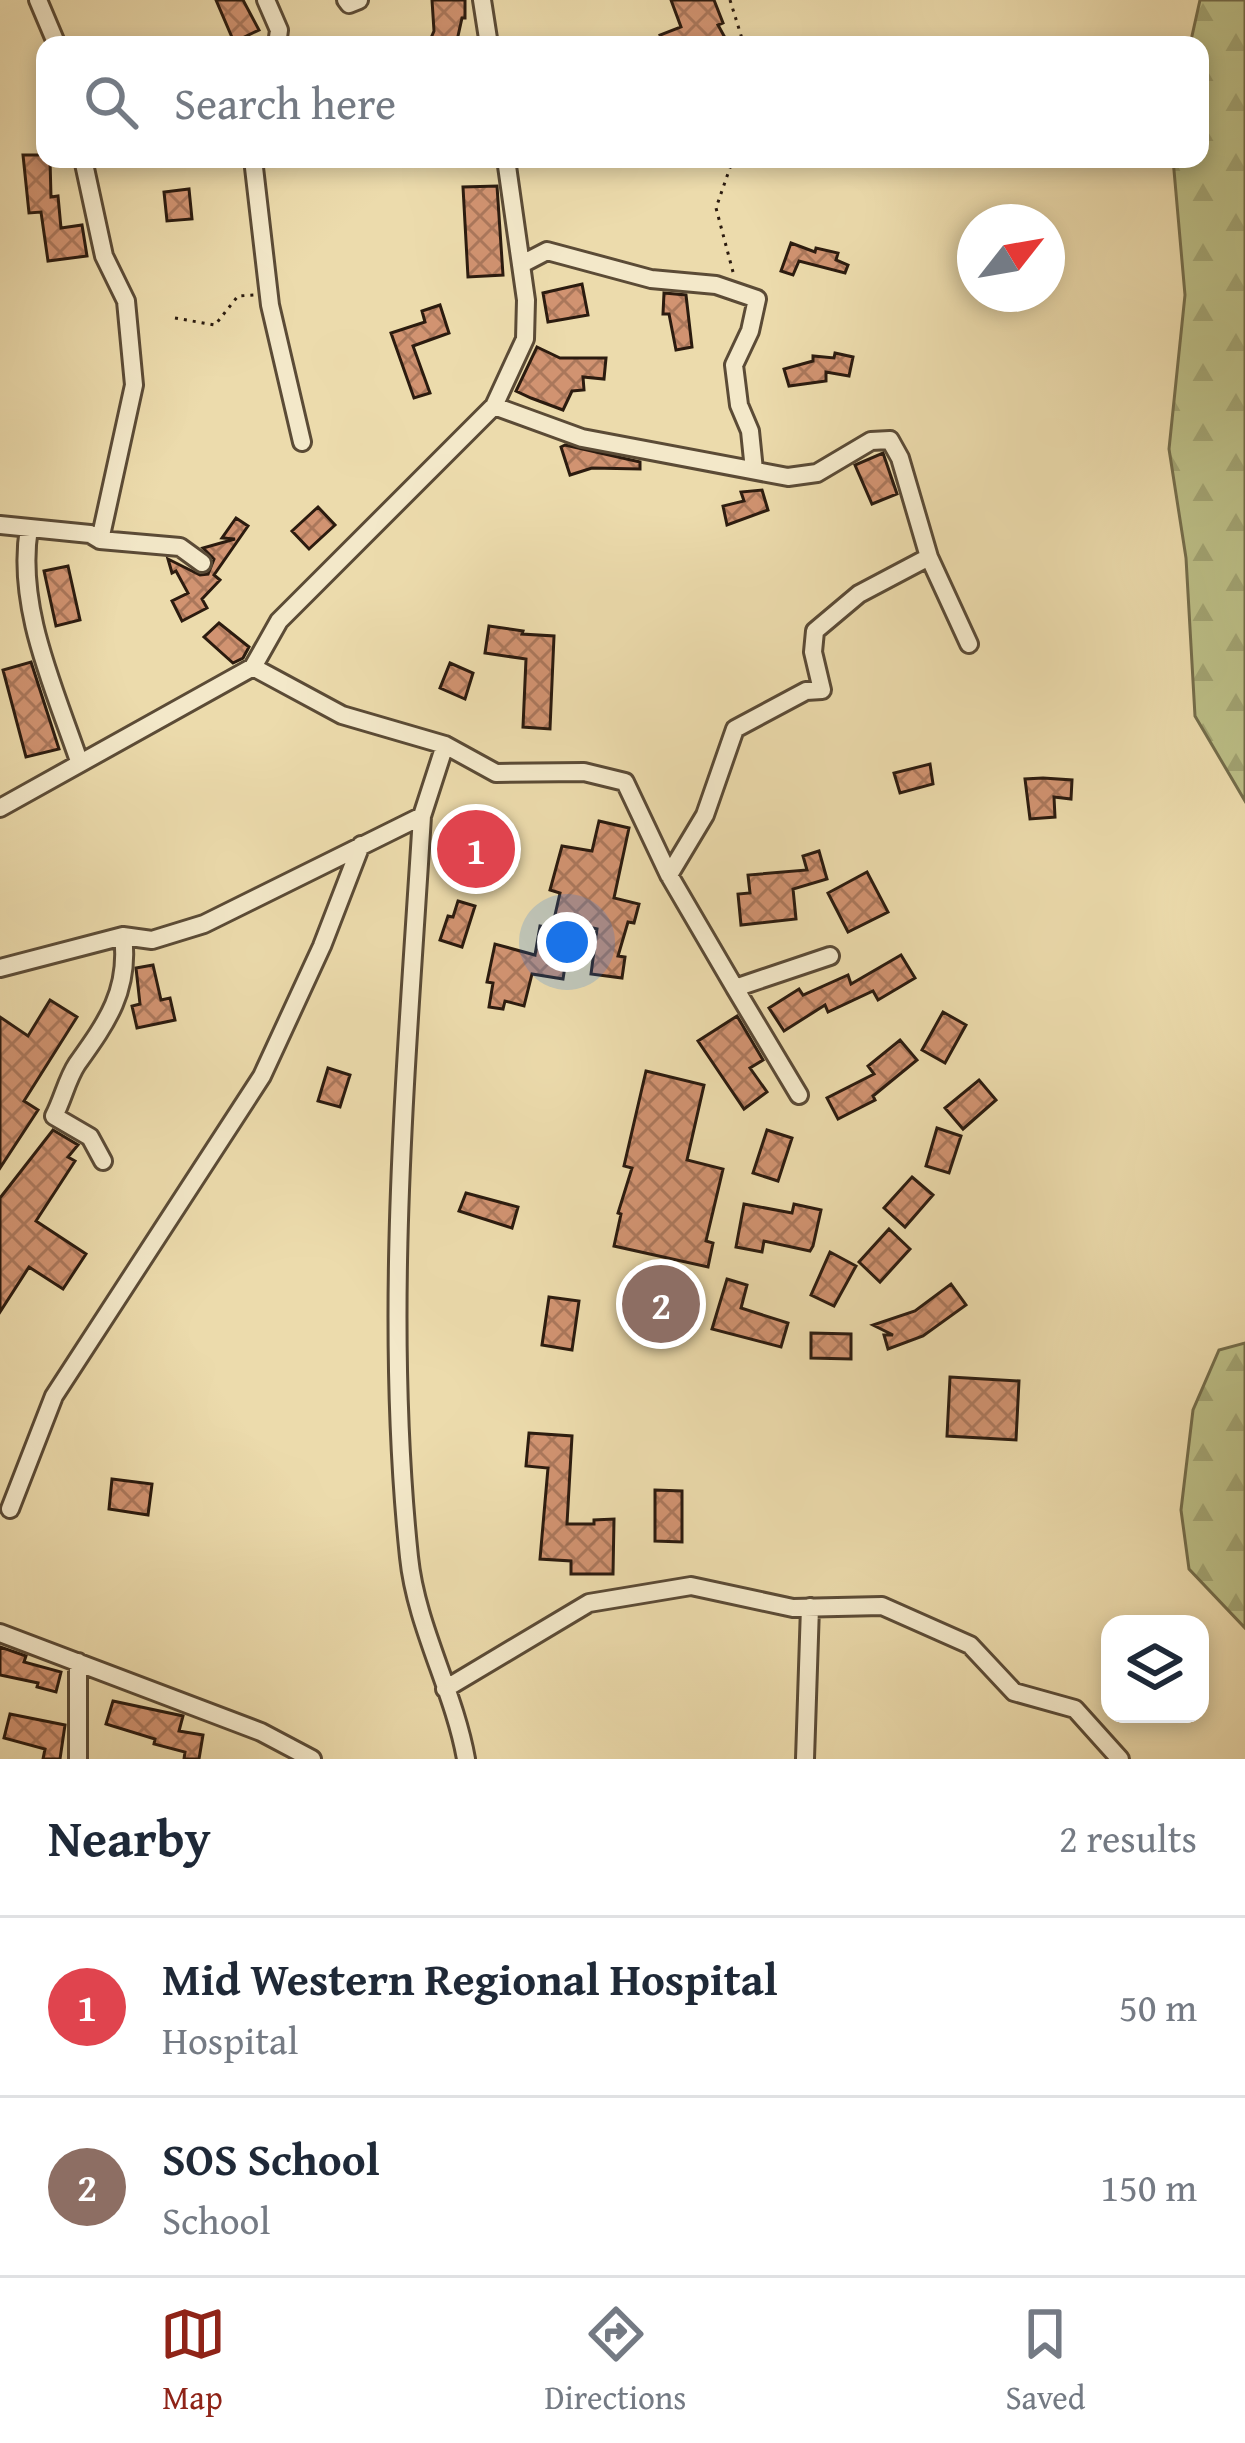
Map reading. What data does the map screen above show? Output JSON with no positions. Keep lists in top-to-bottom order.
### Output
{
  "north": "top right",
  "page": {
    "search": "Search here",
    "pins": ["1", "2"],
    "heading": ["Nearby", "2 results"],
    "list": [
      {
        "mark": "1",
        "name": "Mid Western Regional Hospital",
        "note": "Hospital",
        "value": "50 m"
      },
      {
        "mark": "2",
        "name": "SOS School",
        "note": "School",
        "value": "150 m"
      }
    ],
    "nav": ["Map", "Directions", "Saved"]
  }
}
